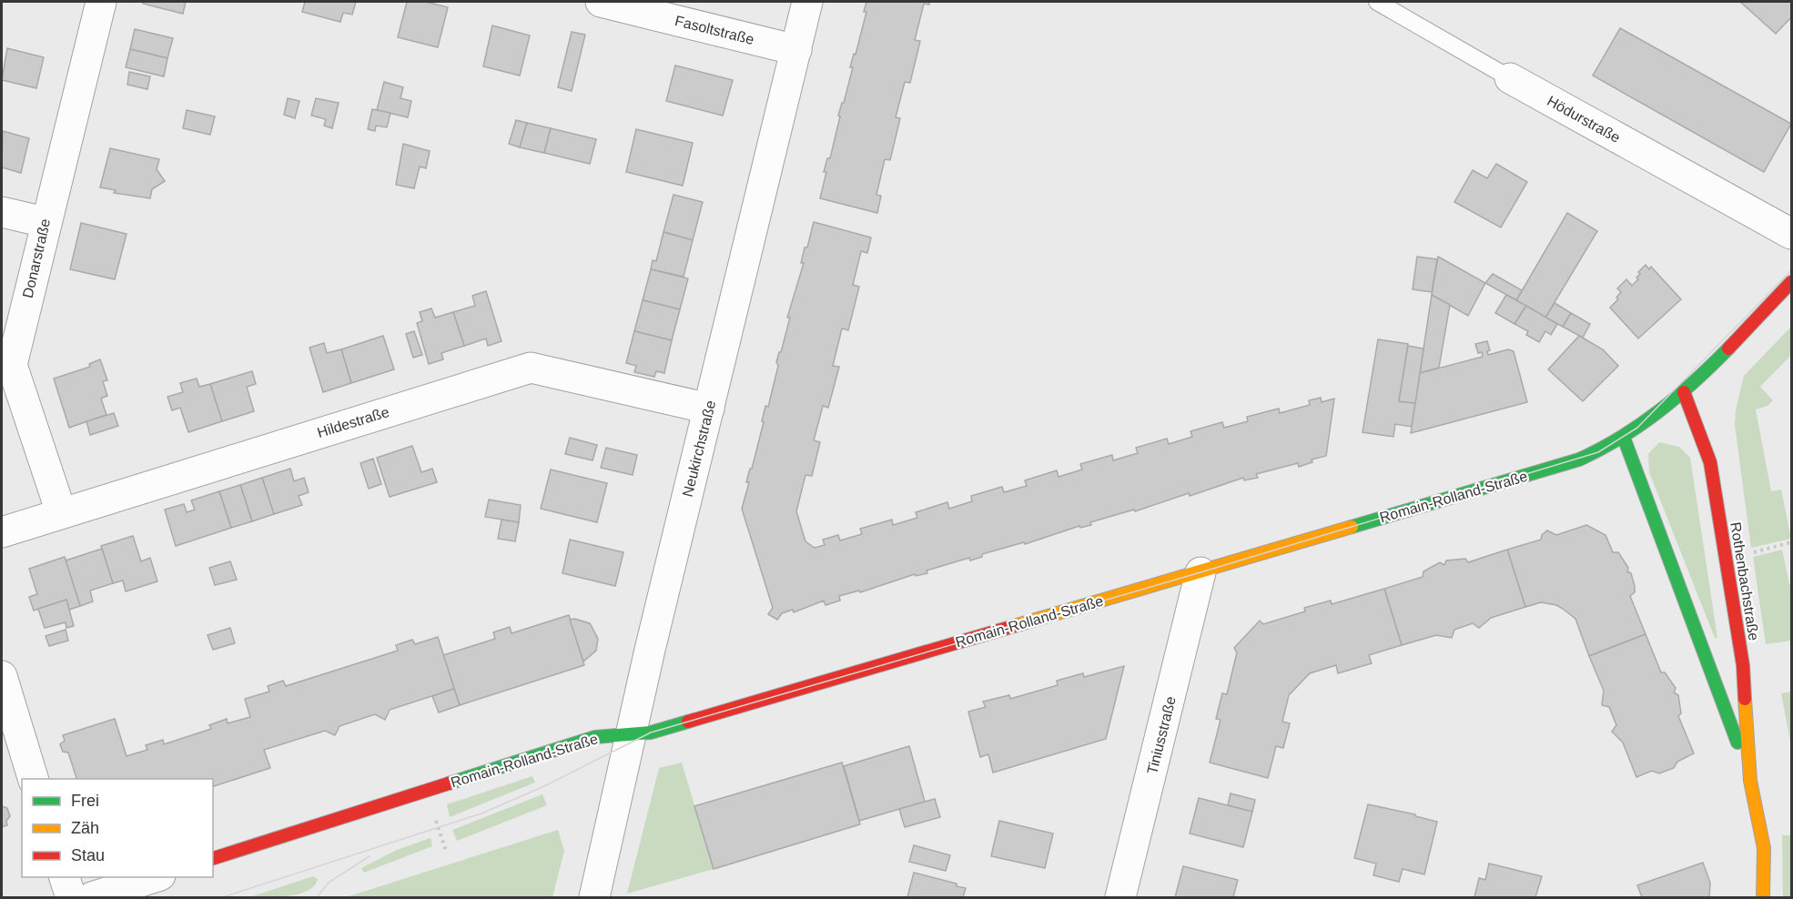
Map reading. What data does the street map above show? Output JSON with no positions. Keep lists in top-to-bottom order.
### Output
{
  "streets": {
    "street": [
      "Fasoltstraße",
      "Hödurstraße",
      "Donarstraße",
      "Hildestraße",
      "Neukirchstraße",
      "Romain-Rolland-Straße",
      "Rothenbachstraße",
      "Tiniusstraße"
    ]
  },
  "crossings": [
    ["Fasoltstraße", "Neukirchstraße"],
    ["Donarstraße", "Hildestraße"],
    ["Hildestraße", "Neukirchstraße"],
    ["Neukirchstraße", "Romain-Rolland-Straße"],
    ["Romain-Rolland-Straße", "Rothenbachstraße"],
    ["Romain-Rolland-Straße", "Tiniusstraße"]
  ],
  "legend": ["Frei", "Zäh", "Stau"]
}
